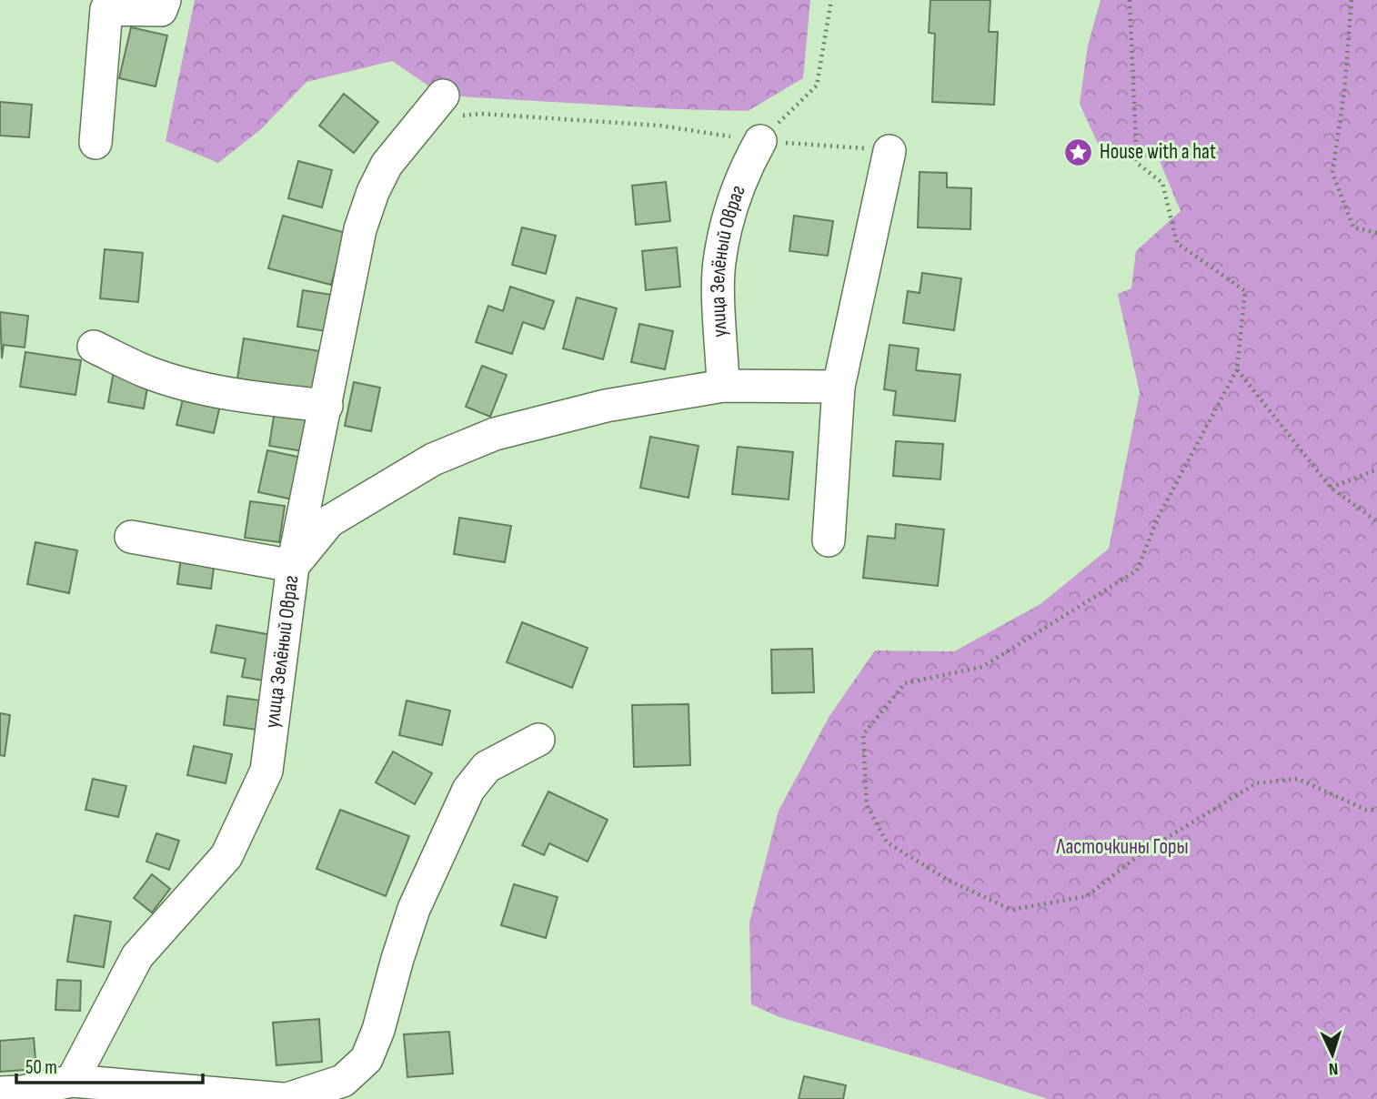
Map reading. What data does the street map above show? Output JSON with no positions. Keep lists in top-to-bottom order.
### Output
{
  "streets": {
    "street": ["улица Зелёный Овраг"]
  },
  "parks": ["Ласточкины Горы"],
  "places": {
    "place": ["House with a hat"]
  },
  "scale_bar": "50 m",
  "north": "bottom"
}
